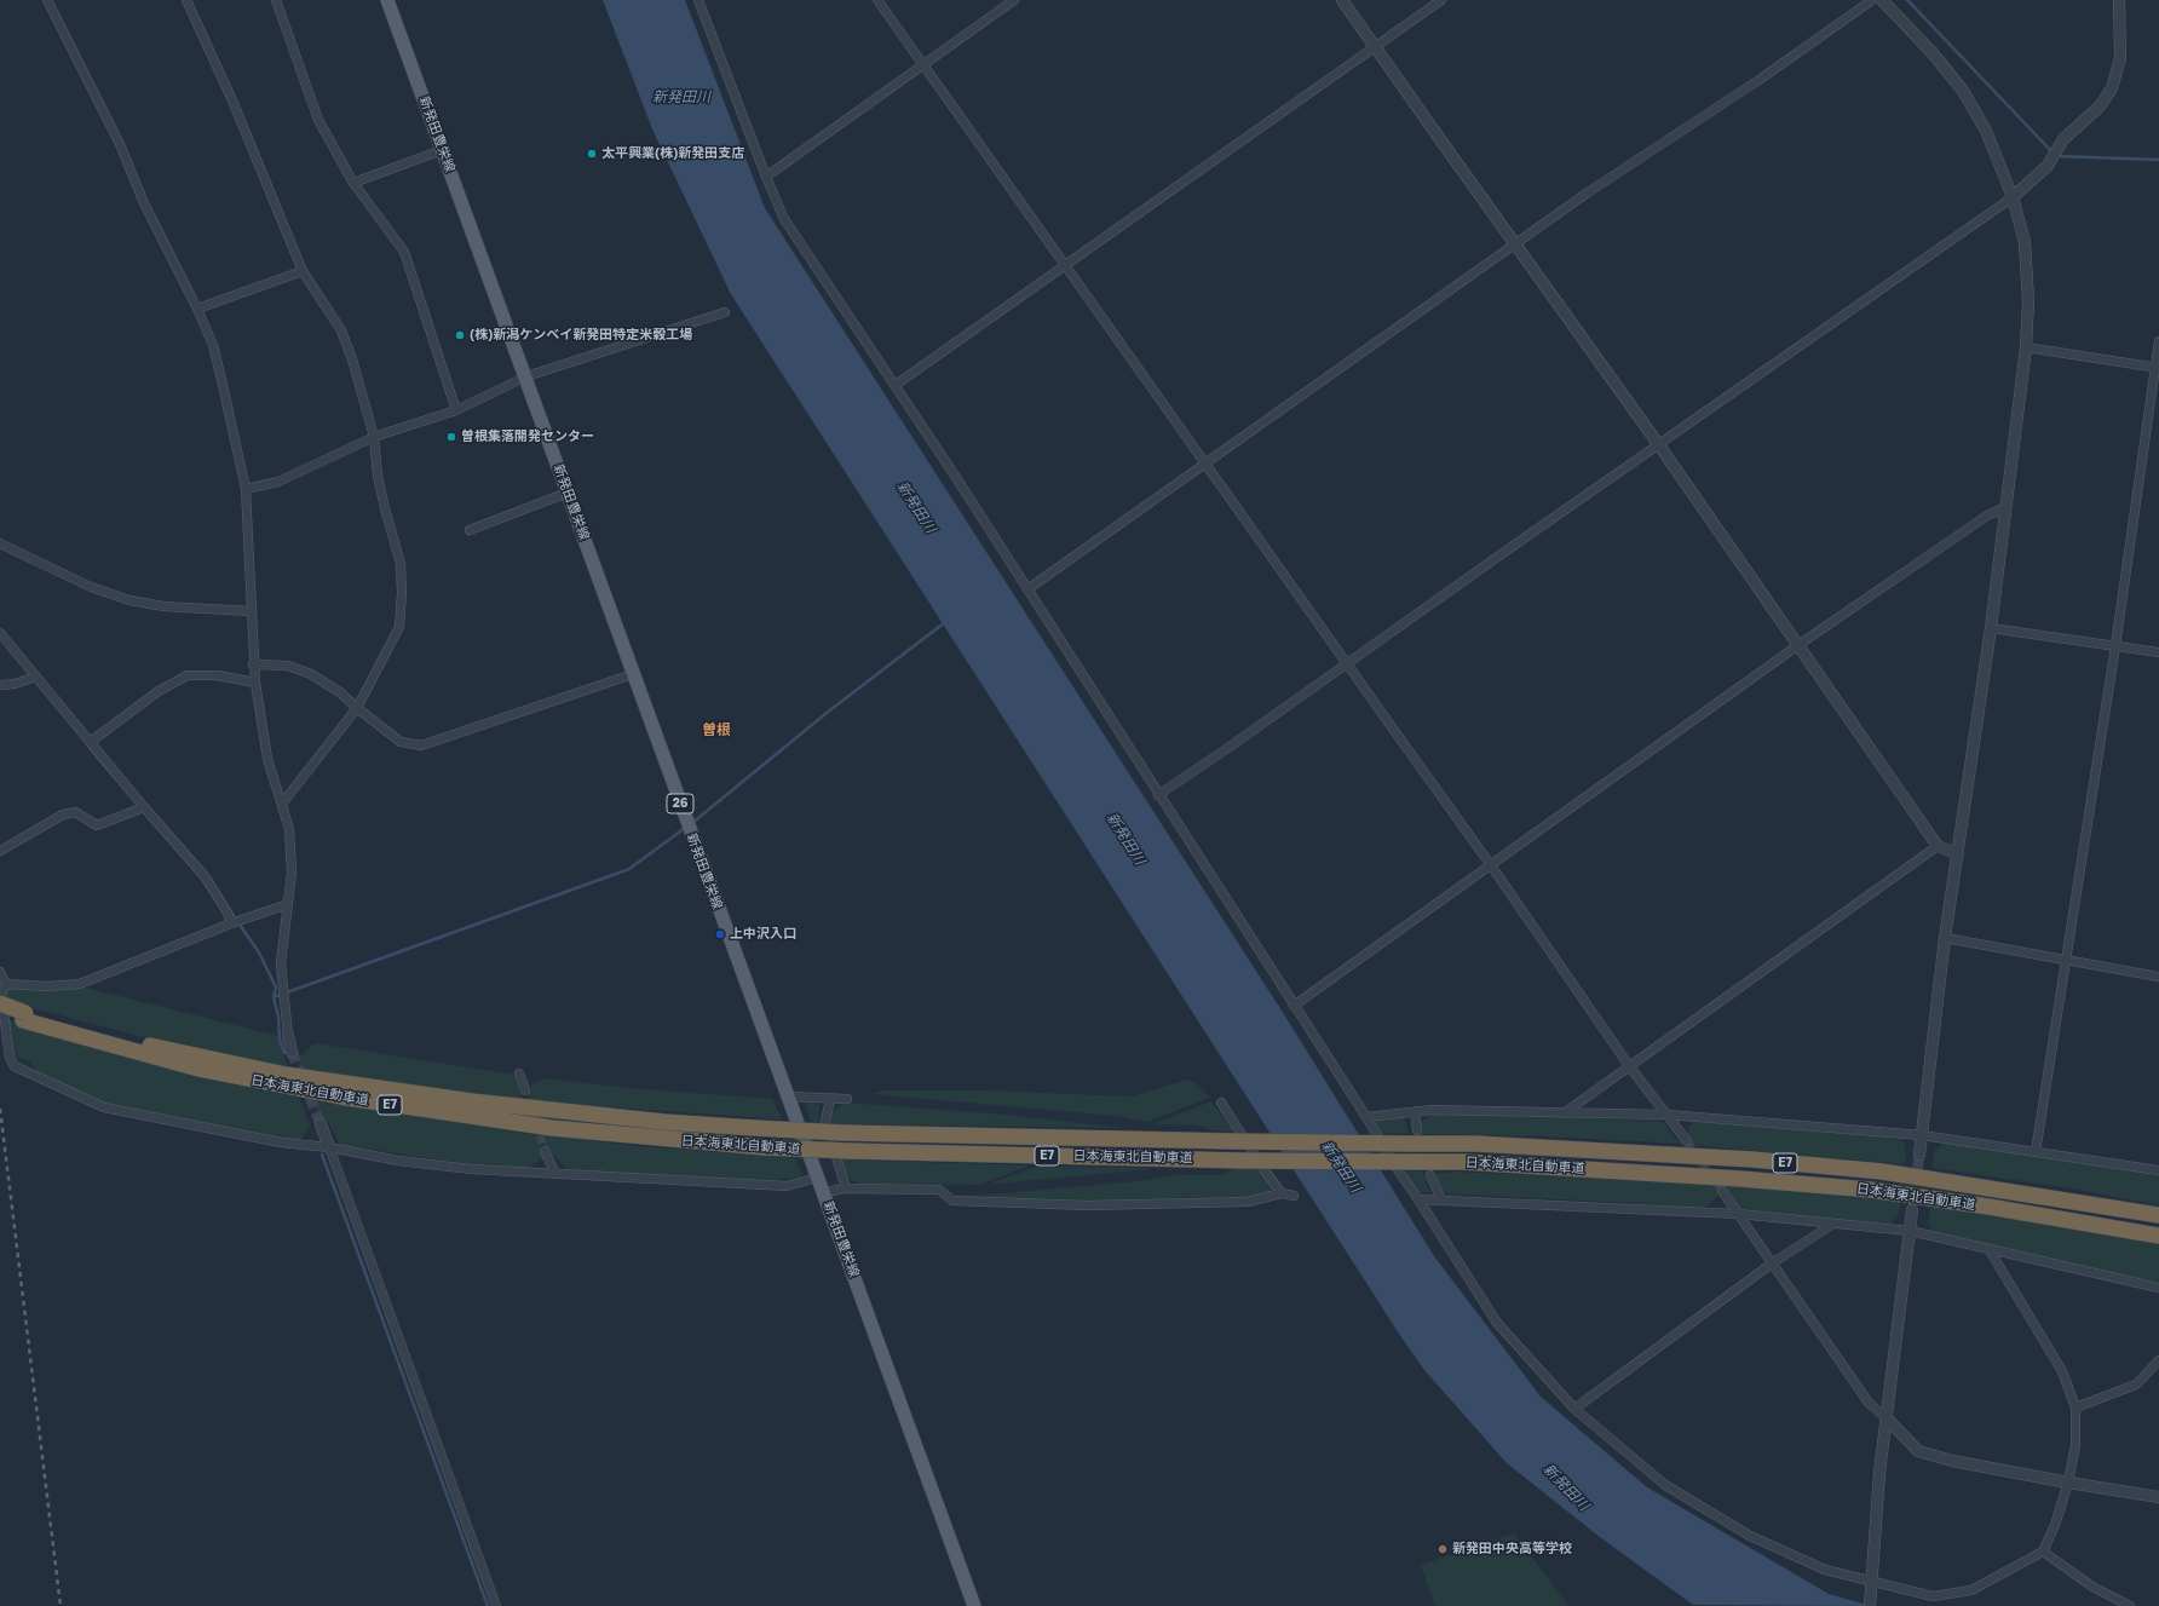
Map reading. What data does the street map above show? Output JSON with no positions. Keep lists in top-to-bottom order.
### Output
{
  "streets": {
    "highway": ["日本海東北自動車道", "E7"],
    "main road": ["新発田豊栄線", "26"]
  },
  "districts": ["曽根"],
  "water": ["新発田川"],
  "places": [
    "太平興業(株)新発田支店",
    "(株)新潟ケンベイ新発田特定米穀工場",
    "曽根集落開発センター",
    "上中沢入口",
    "新発田中央高等学校"
  ]
}
